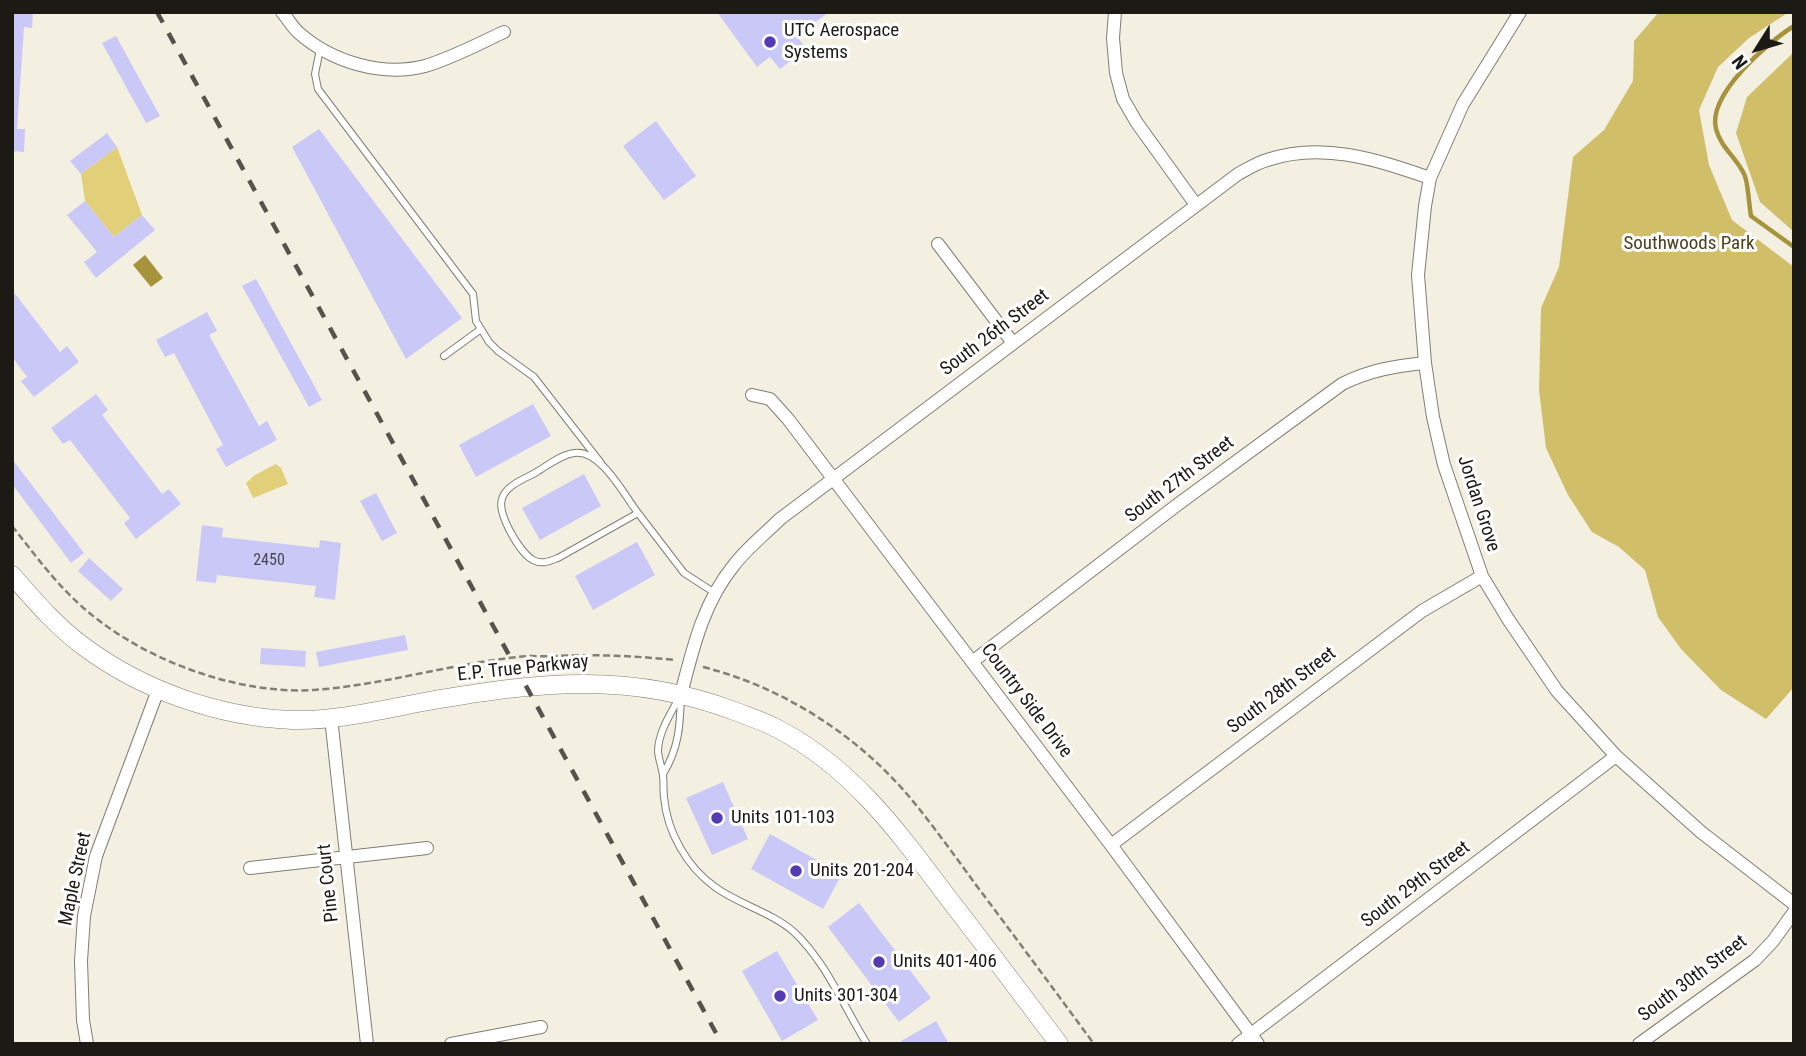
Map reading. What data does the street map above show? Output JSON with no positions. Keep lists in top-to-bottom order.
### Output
{
  "streets": {
    "main road": ["E.P. True Parkway"],
    "street": [
      "South 26th Street",
      "South 27th Street",
      "Jordan Grove",
      "South 28th Street",
      "Country Side Drive",
      "Maple Street",
      "Pine Court",
      "South 29th Street",
      "South 30th Street"
    ]
  },
  "crossings": [
    ["South 26th Street", "Jordan Grove"],
    ["South 26th Street", "E.P. True Parkway"],
    ["South 26th Street", "Country Side Drive"],
    ["South 27th Street", "Jordan Grove"],
    ["South 27th Street", "Country Side Drive"],
    ["Jordan Grove", "South 28th Street"],
    ["Jordan Grove", "South 29th Street"],
    ["E.P. True Parkway", "Maple Street"],
    ["E.P. True Parkway", "Pine Court"],
    ["South 28th Street", "Country Side Drive"],
    ["Country Side Drive", "South 29th Street"]
  ],
  "parks": ["Southwoods Park"],
  "places": [
    "UTC Aerospace Systems",
    "Units 101-103",
    "Units 201-204",
    "Units 401-406",
    "Units 301-304"
  ],
  "house_numbers": ["2450"],
  "north": "bottom left"
}
